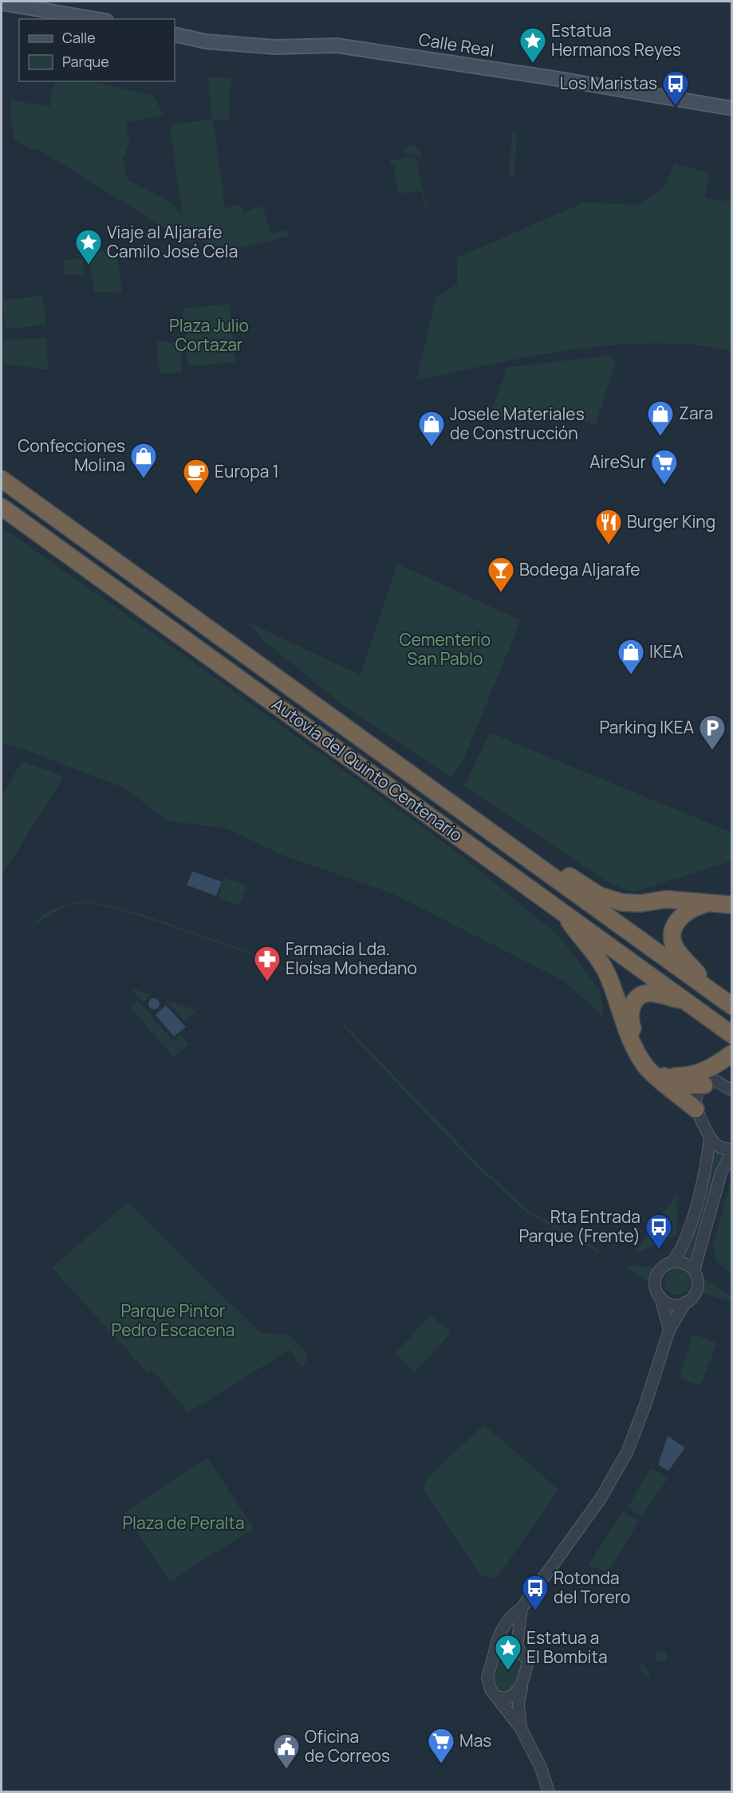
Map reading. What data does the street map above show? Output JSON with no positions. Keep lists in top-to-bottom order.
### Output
{
  "streets": {
    "highway": ["Autovía del Quinto Centenario"],
    "main road": ["Calle Real"]
  },
  "parks": [
    "Plaza Julio Cortazar",
    "Cementerio San Pablo",
    "Parque Pintor Pedro Escacena",
    "Plaza de Peralta"
  ],
  "places": {
    "place": ["Estatua Hermanos Reyes", "Viaje al Aljarafe Camilo José Cela", "Estatua a El Bombita"],
    "bus stop": ["Los Maristas", "Rta Entrada Parque (Frente)", "Rotonda del Torero"],
    "shop": [
      "Zara",
      "Josele Materiales de Construcción",
      "Confecciones Molina",
      "IKEA"
    ],
    "supermarket": ["AireSur", "Mas"],
    "cafe": ["Europa 1"],
    "restaurant": ["Burger King"],
    "bar": ["Bodega Aljarafe"],
    "parking": ["Parking IKEA"],
    "pharmacy": ["Farmacia Lda. Eloísa Mohedano"],
    "public building": ["Oficina de Correos"]
  },
  "legend": ["Calle", "Parque"]
}
